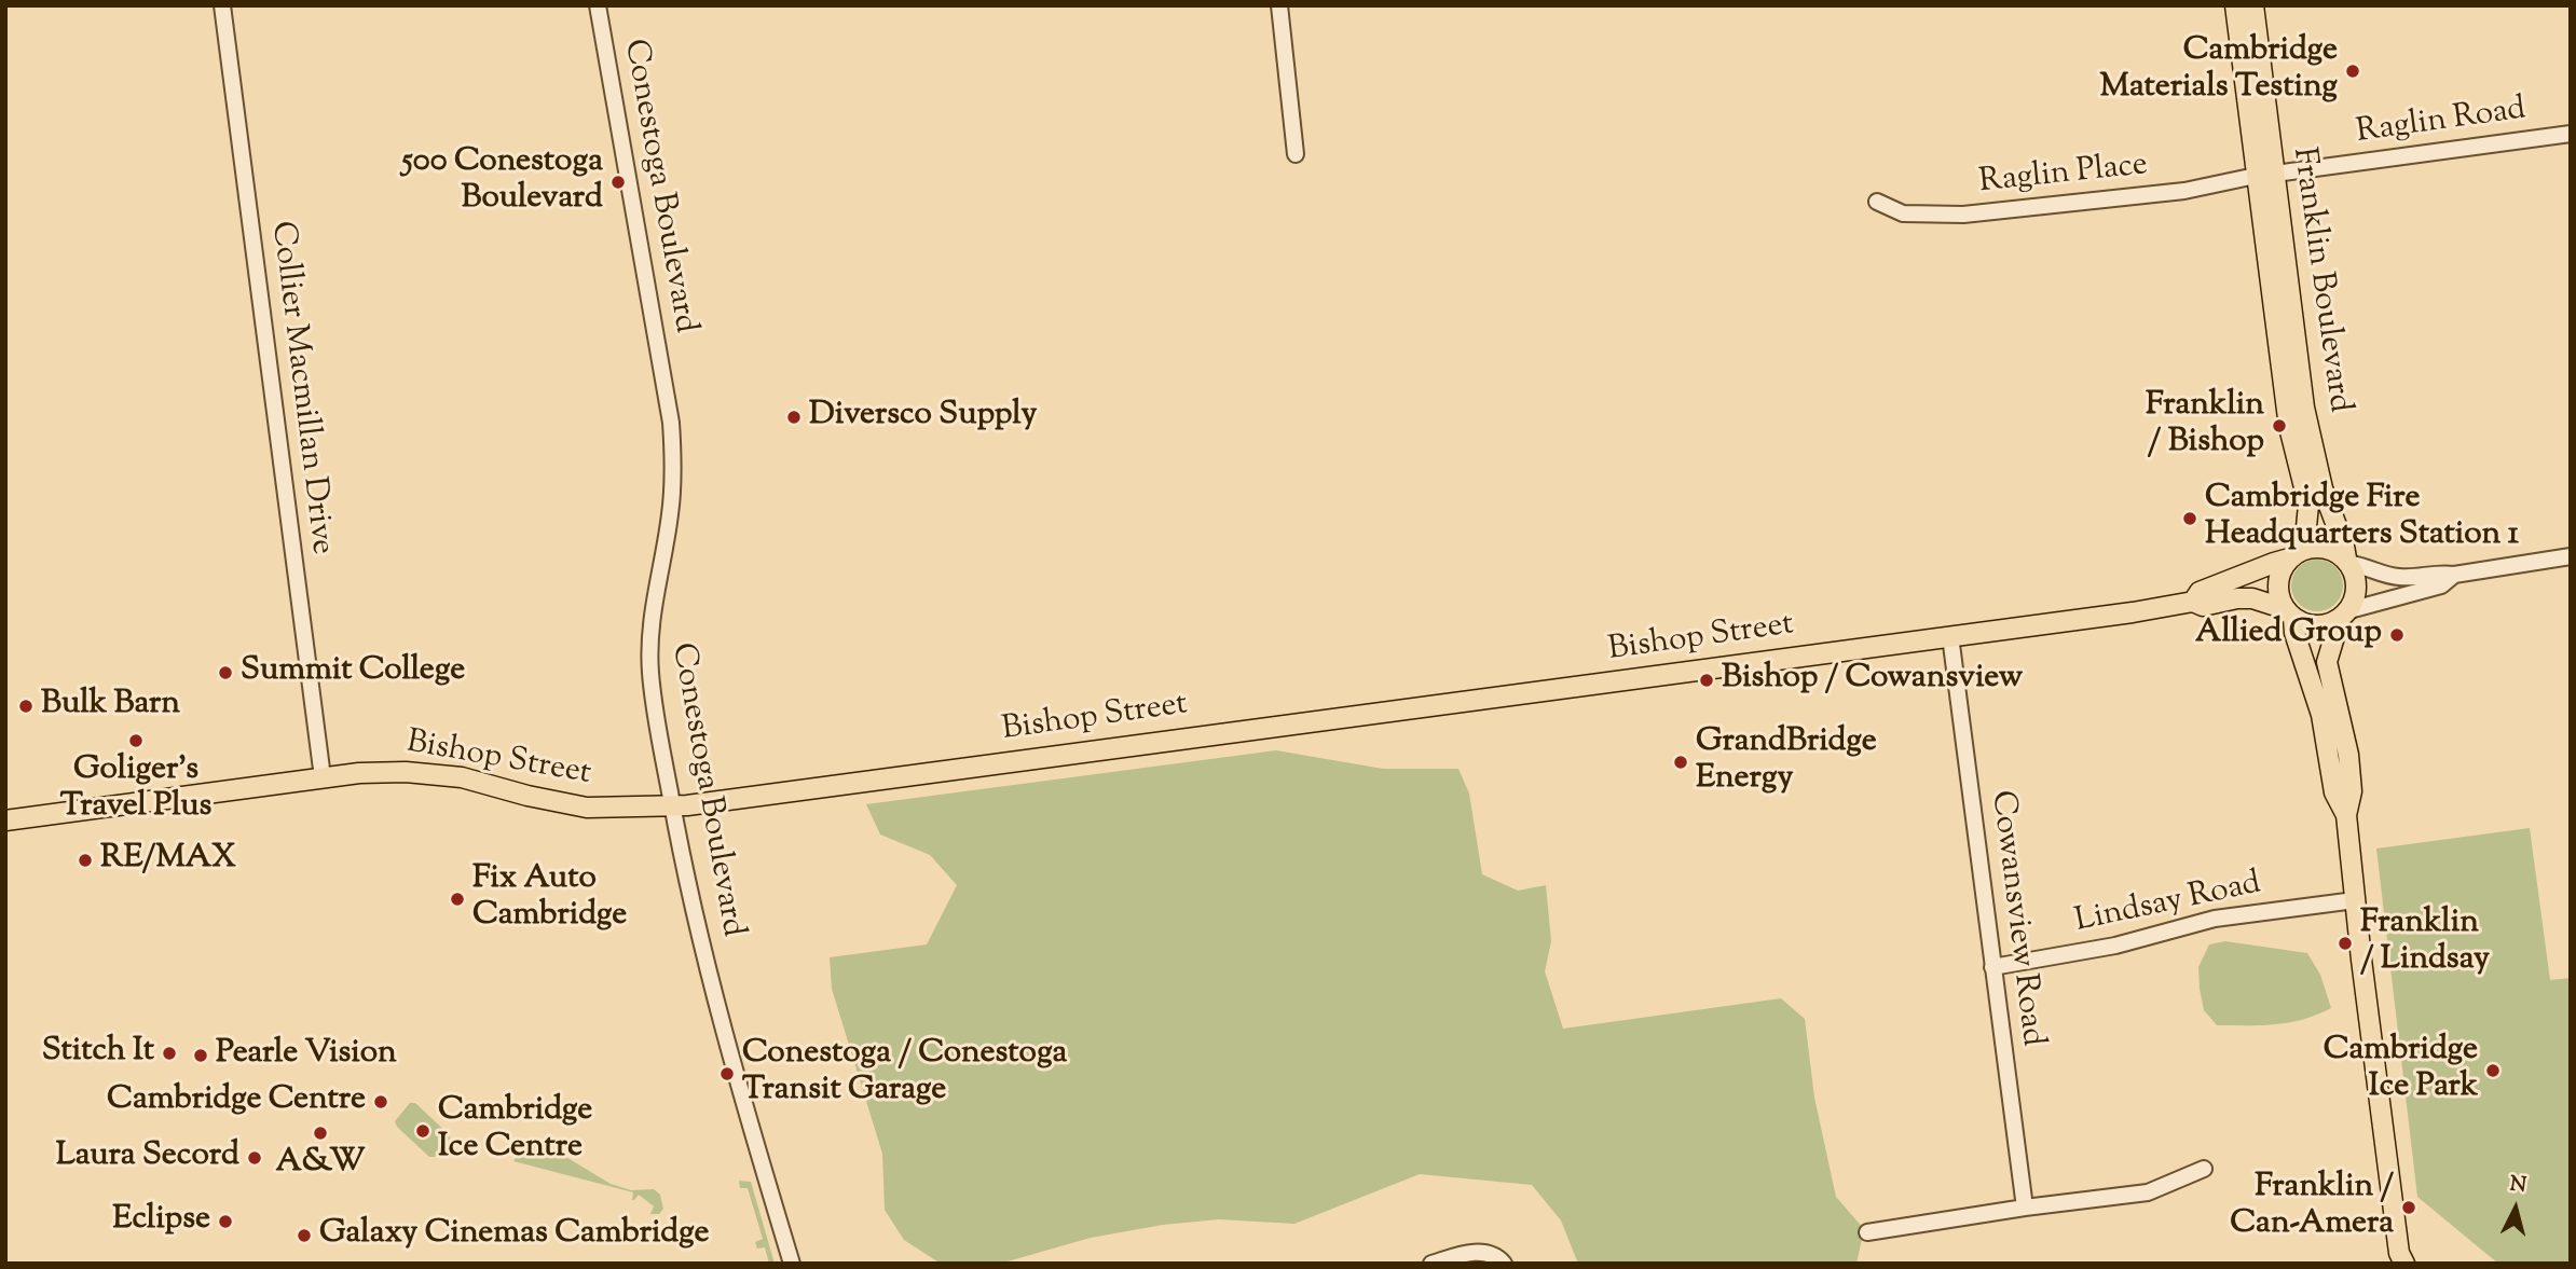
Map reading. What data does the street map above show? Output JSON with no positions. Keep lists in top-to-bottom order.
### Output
{
  "streets": {
    "main road": ["Franklin Boulevard", "Bishop Street"],
    "street": [
      "Raglin Road",
      "Raglin Place",
      "Conestoga Boulevard",
      "Collier Macmillan Drive",
      "Lindsay Road",
      "Cowansview Road"
    ]
  },
  "crossings": [
    ["Raglin Road", "Raglin Place"],
    ["Raglin Road", "Franklin Boulevard"],
    ["Raglin Place", "Franklin Boulevard"],
    ["Conestoga Boulevard", "Bishop Street"],
    ["Franklin Boulevard", "Bishop Street"],
    ["Collier Macmillan Drive", "Bishop Street"],
    ["Bishop Street", "Cowansview Road"],
    ["Lindsay Road", "Cowansview Road"]
  ],
  "places": [
    "Cambridge Materials Testing",
    "500 Conestoga Boulevard",
    "Diversco Supply",
    "Franklin / Bishop",
    "Cambridge Fire Headquarters Station 1",
    "Allied Group",
    "Summit College",
    "Bishop / Cowansview",
    "Bulk Barn",
    "Goliger's Travel Plus",
    "GrandBridge Energy",
    "RE/MAX",
    "Fix Auto Cambridge",
    "Franklin / Lindsay",
    "Stitch It",
    "Pearle Vision",
    "Cambridge Ice Park",
    "Conestoga / Conestoga Transit Garage",
    "Cambridge Centre",
    "Cambridge Ice Centre",
    "A&W",
    "Laura Secord",
    "Franklin / Can-Amera",
    "Eclipse",
    "Galaxy Cinemas Cambridge"
  ],
  "north": "top"
}
